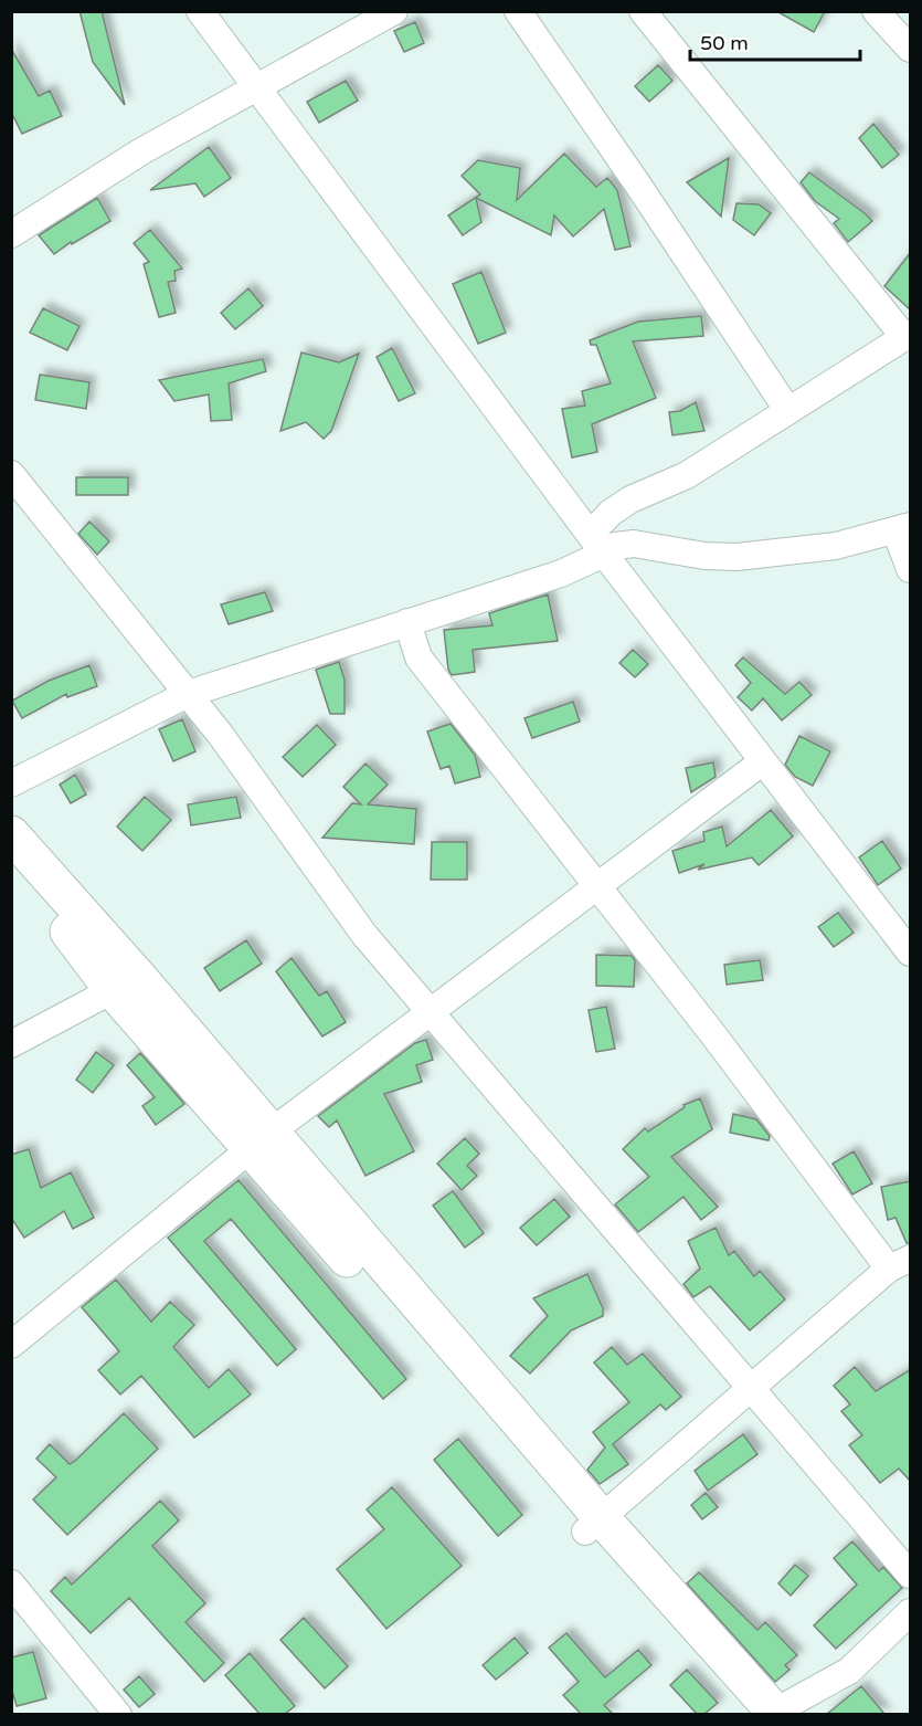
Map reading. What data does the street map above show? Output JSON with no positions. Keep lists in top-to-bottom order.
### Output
{
  "scale_bar": "50 m"
}
